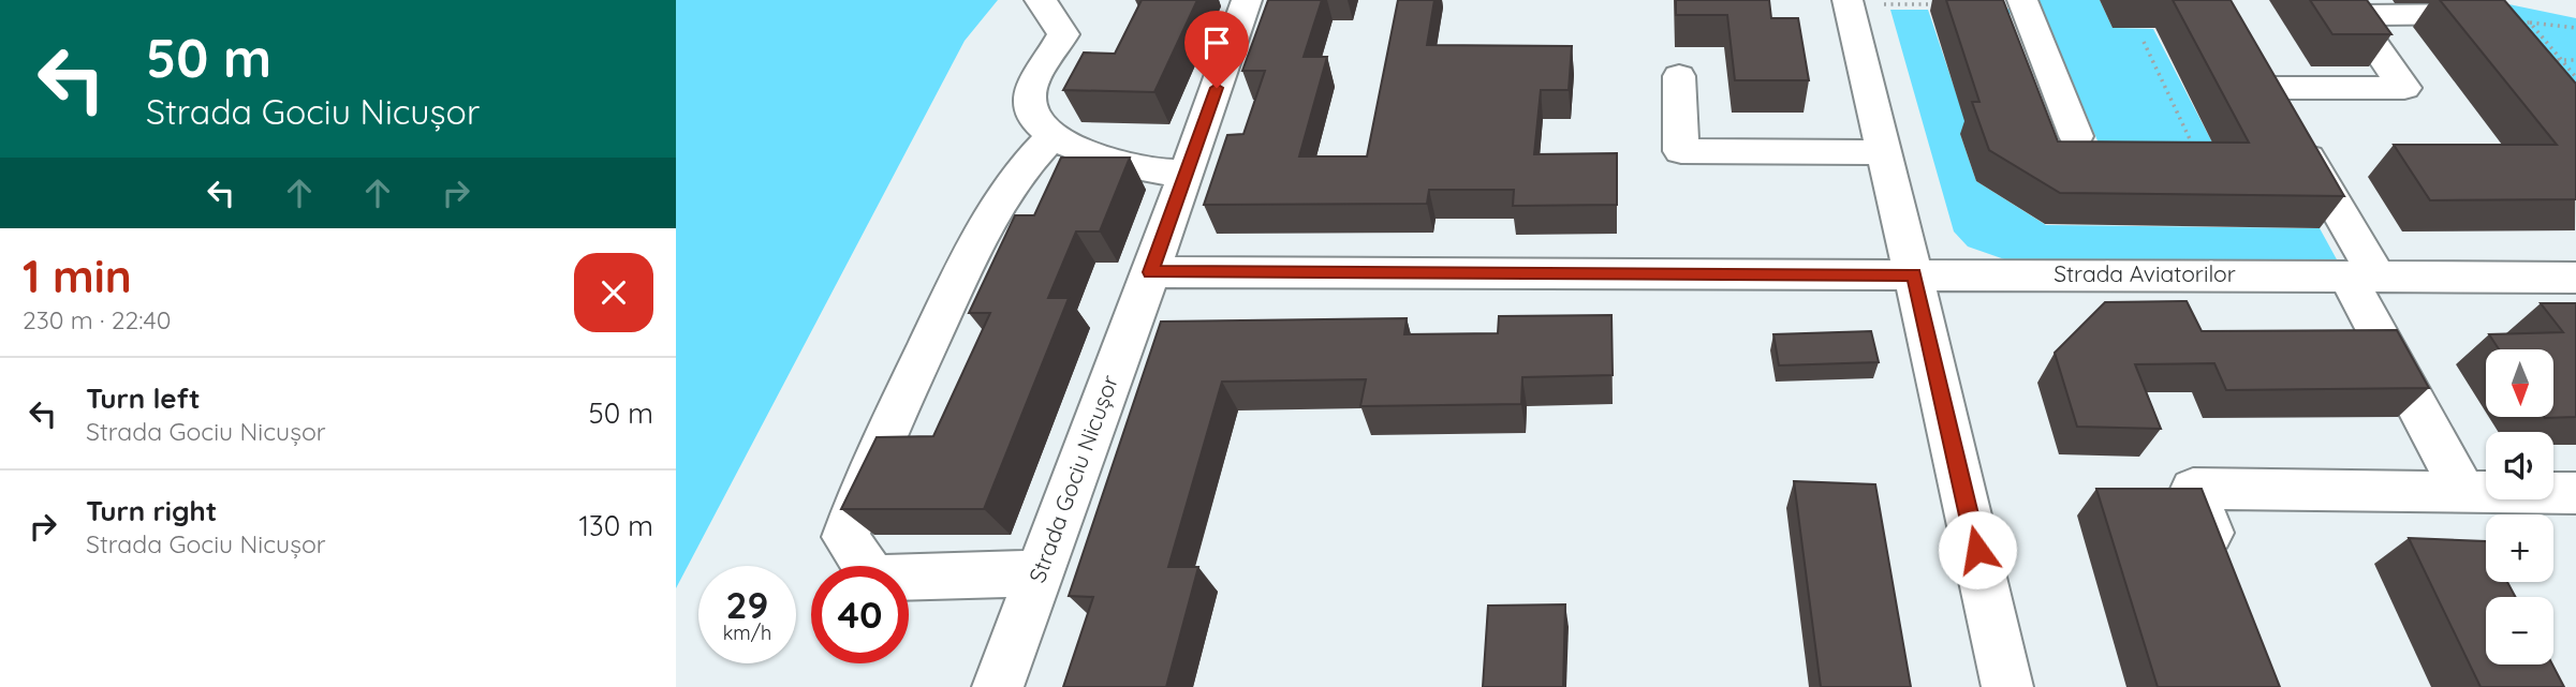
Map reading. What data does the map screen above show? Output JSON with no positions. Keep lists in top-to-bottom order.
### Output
{
  "streets": {
    "street": ["Strada Aviatorilor", "Strada Gociu Nicușor"]
  },
  "north": "bottom",
  "page": {
    "turn": ["50 m", "Strada Gociu Nicușor"],
    "heading": ["1 min", "230 m · 22:40"],
    "map_buttons": ["+", "−"],
    "list": [
      {
        "name": "Turn left",
        "note": "Strada Gociu Nicușor",
        "value": "50 m"
      },
      {
        "name": "Turn right",
        "note": "Strada Gociu Nicușor",
        "value": "130 m"
      }
    ],
    "speed": "29 km/h",
    "limit": "40"
  }
}
